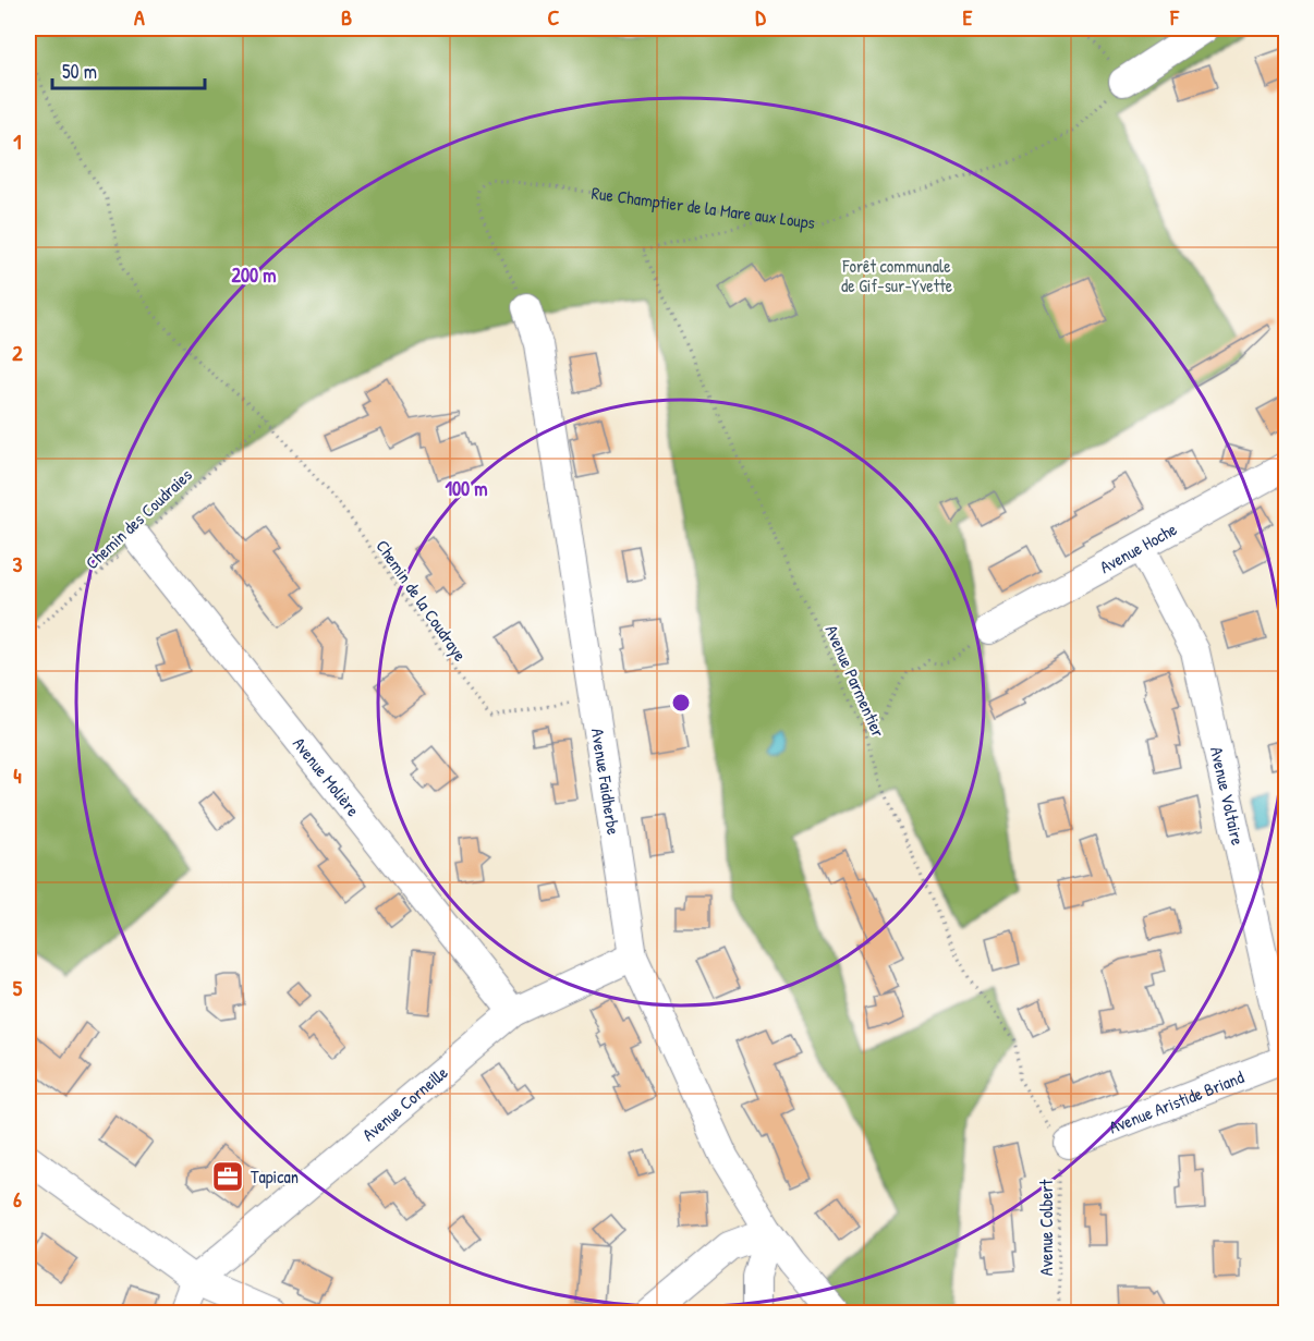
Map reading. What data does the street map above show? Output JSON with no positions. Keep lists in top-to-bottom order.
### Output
{
  "streets": {
    "street": [
      "Avenue Hoche",
      "Avenue Molière",
      "Avenue Faidherbe",
      "Avenue Voltaire",
      "Avenue Aristide Briand",
      "Avenue Corneille"
    ],
    "path": [
      "Rue Champtier de la Mare aux Loups",
      "Chemin des Coudraies",
      "Chemin de la Coudraye",
      "Avenue Parmentier",
      "Avenue Colbert"
    ]
  },
  "crossings": [
    ["Rue Champtier de la Mare aux Loups", "Avenue Parmentier"],
    ["Rue Champtier de la Mare aux Loups", "Avenue Faidherbe"],
    ["Chemin des Coudraies", "Chemin de la Coudraye"],
    ["Chemin des Coudraies", "Avenue Molière"],
    ["Avenue Hoche", "Avenue Voltaire"],
    ["Chemin de la Coudraye", "Avenue Faidherbe"],
    ["Avenue Parmentier", "Avenue Aristide Briand"],
    ["Avenue Parmentier", "Avenue Colbert"],
    ["Avenue Molière", "Avenue Corneille"],
    ["Avenue Faidherbe", "Avenue Corneille"],
    ["Avenue Voltaire", "Avenue Aristide Briand"],
    ["Avenue Aristide Briand", "Avenue Colbert"]
  ],
  "parks": ["Forêt communale de Gif-sur-Yvette"],
  "places": {
    "office": ["Tapican"]
  },
  "scale_bar": "50 m",
  "grid": {
    "columns": [
      "A",
      "B",
      "C",
      "D",
      "E",
      "F"
    ],
    "rows": [
      "1",
      "2",
      "3",
      "4",
      "5",
      "6"
    ]
  },
  "rings": ["200 m", "100 m"]
}
